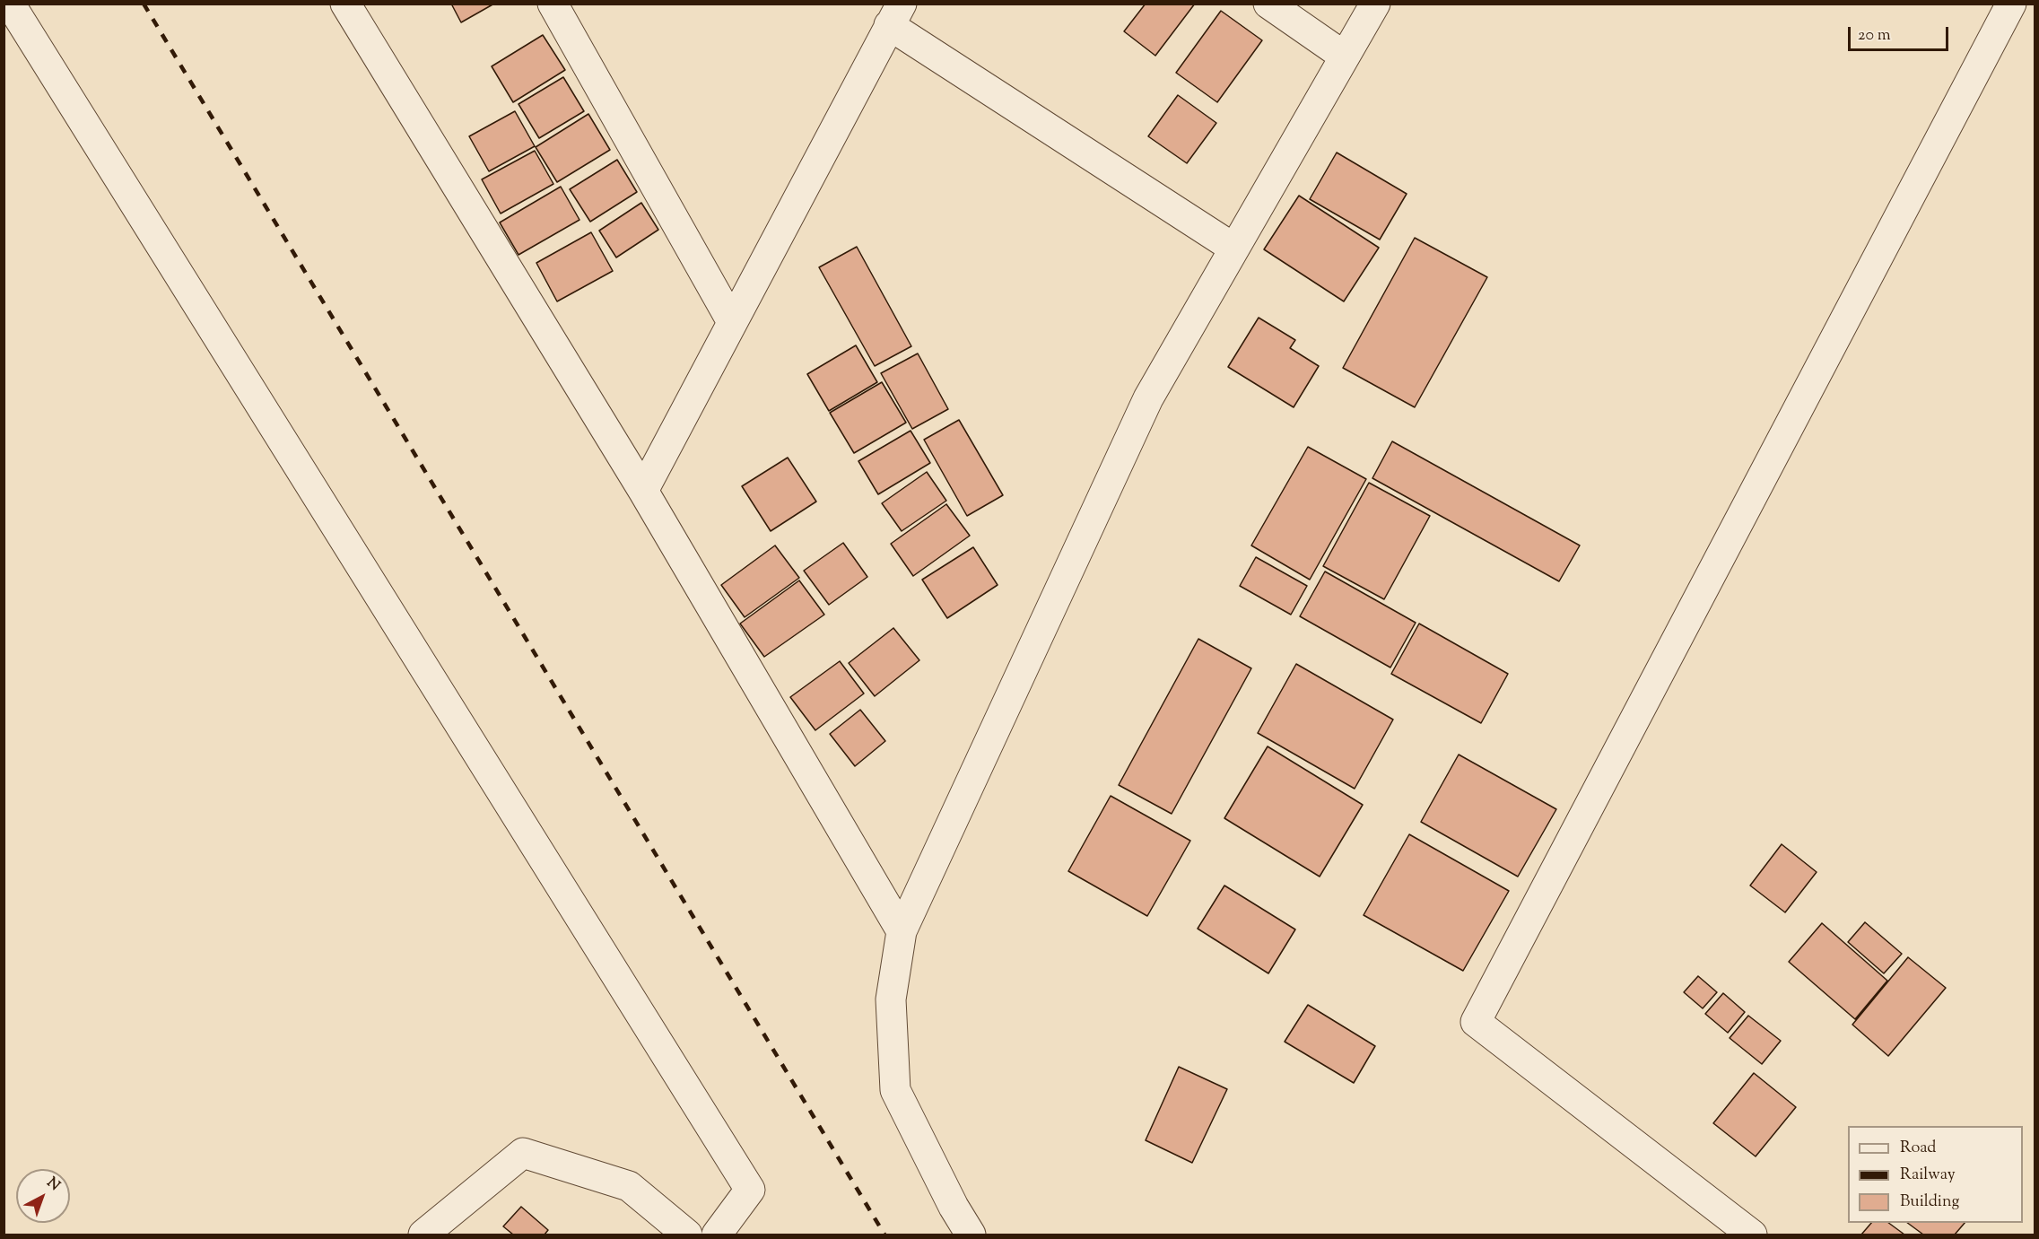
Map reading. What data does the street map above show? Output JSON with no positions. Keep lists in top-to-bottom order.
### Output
{
  "legend": ["Road", "Railway", "Building"],
  "scale_bar": "20 m",
  "north": "top right"
}
